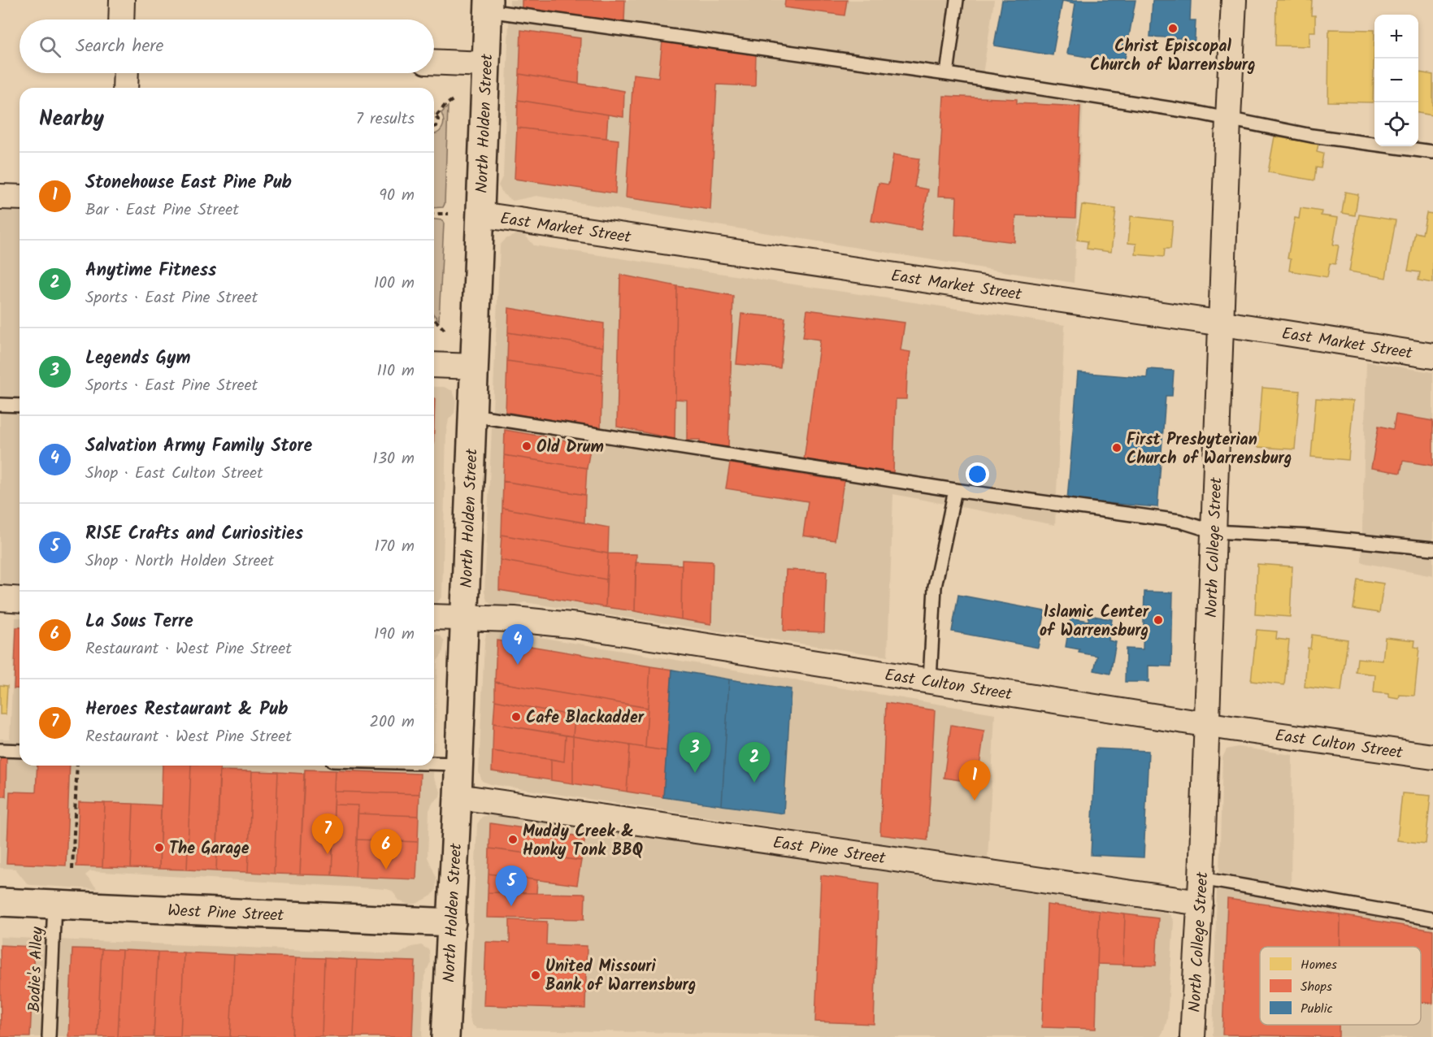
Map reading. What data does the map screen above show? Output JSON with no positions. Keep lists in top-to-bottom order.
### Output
{
  "streets": {
    "main road": ["North Holden Street", "West Pine Street"],
    "street": [
      "East Market Street",
      "North College Street",
      "East Culton Street",
      "East Pine Street"
    ],
    "lane": ["Bodie's Alley"]
  },
  "crossings": [
    ["North Holden Street", "East Market Street"],
    ["North Holden Street", "East Culton Street"],
    ["North Holden Street", "East Pine Street"],
    ["North Holden Street", "West Pine Street"],
    ["East Market Street", "North College Street"],
    ["North College Street", "East Culton Street"],
    ["North College Street", "East Pine Street"],
    ["West Pine Street", "Bodie's Alley"]
  ],
  "places": [
    "Christ Episcopal Church of Warrensburg",
    "Old Drum",
    "First Presbyterian Church of Warrensburg",
    "Islamic Center of Warrensburg",
    "Cafe Blackadder",
    "Muddy Creek & Honky Tonk BBQ",
    "The Garage",
    "United Missouri Bank of Warrensburg"
  ],
  "legend": ["Homes", "Shops", "Public"],
  "page": {
    "map_buttons": ["+", "−"],
    "search": "Search here",
    "heading": ["Nearby", "7 results"],
    "list": [
      {
        "mark": "1",
        "name": "Stonehouse East Pine Pub",
        "note": "Bar · East Pine Street",
        "value": "90 m"
      },
      {
        "mark": "2",
        "name": "Anytime Fitness",
        "note": "Sports · East Pine Street",
        "value": "100 m"
      },
      {
        "mark": "3",
        "name": "Legends Gym",
        "note": "Sports · East Pine Street",
        "value": "110 m"
      },
      {
        "mark": "4",
        "name": "Salvation Army Family Store",
        "note": "Shop · East Culton Street",
        "value": "130 m"
      },
      {
        "mark": "5",
        "name": "RISE Crafts and Curiosities",
        "note": "Shop · North Holden Street",
        "value": "170 m"
      },
      {
        "mark": "6",
        "name": "La Sous Terre",
        "note": "Restaurant · West Pine Street",
        "value": "190 m"
      },
      {
        "mark": "7",
        "name": "Heroes Restaurant & Pub",
        "note": "Restaurant · West Pine Street",
        "value": "200 m"
      }
    ],
    "pins": [
      "4",
      "3",
      "2",
      "1",
      "7",
      "6",
      "5"
    ]
  }
}
